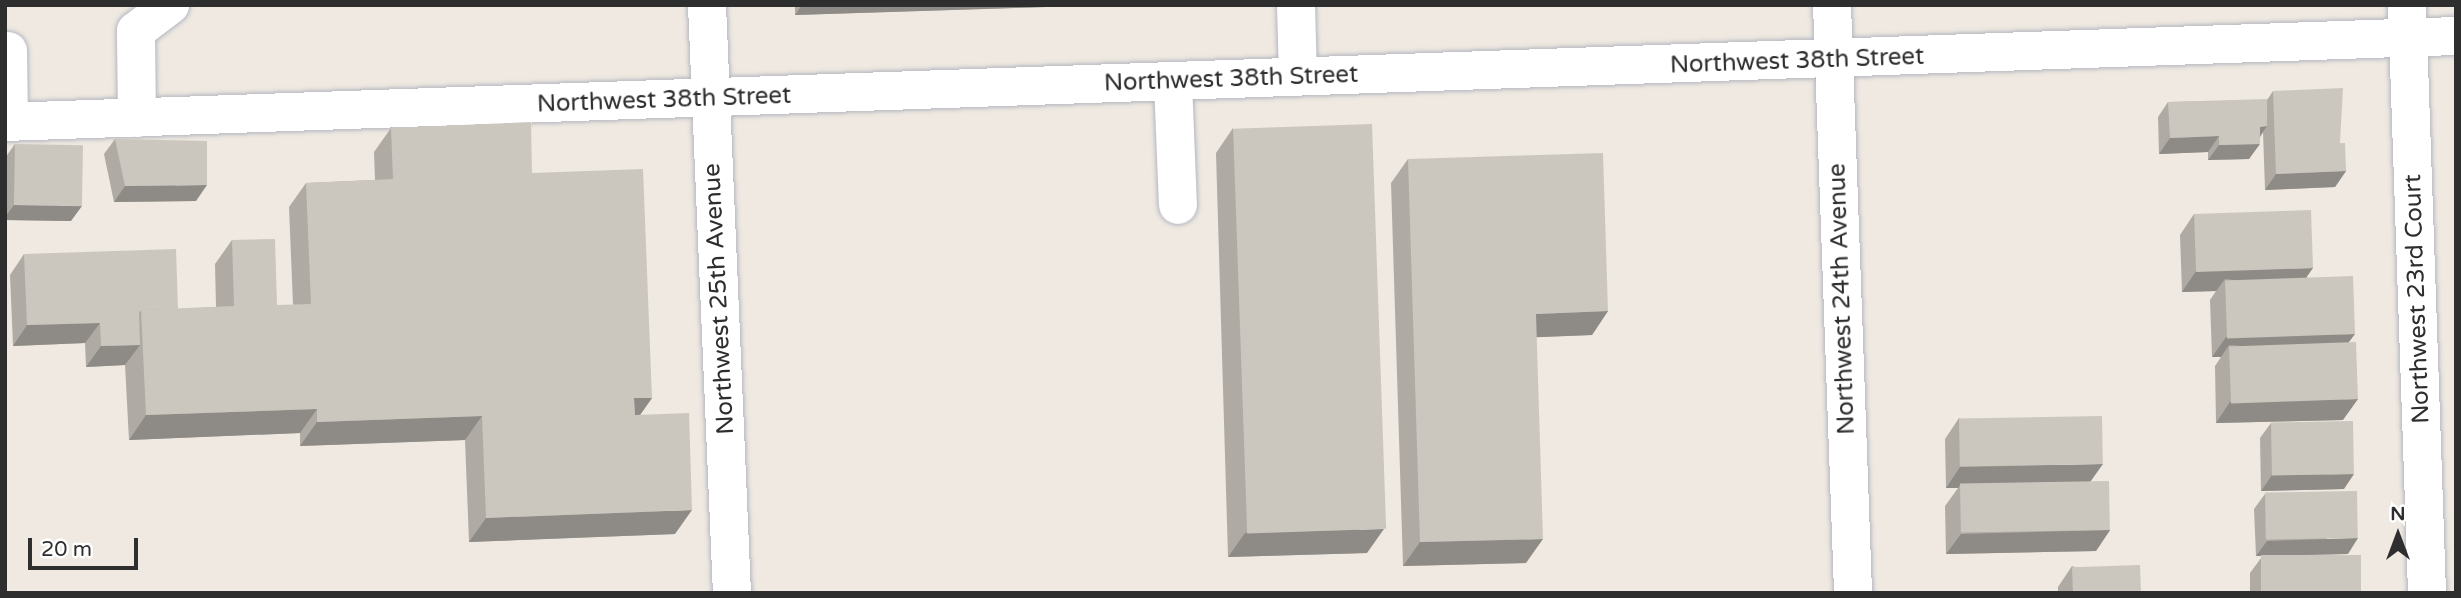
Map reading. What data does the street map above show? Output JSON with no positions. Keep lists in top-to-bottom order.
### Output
{
  "streets": {
    "street": [
      "Northwest 38th Street",
      "Northwest 25th Avenue",
      "Northwest 24th Avenue",
      "Northwest 23rd Court"
    ]
  },
  "crossings": [
    ["Northwest 38th Street", "Northwest 25th Avenue"],
    ["Northwest 38th Street", "Northwest 24th Avenue"],
    ["Northwest 38th Street", "Northwest 23rd Court"]
  ],
  "scale_bar": "20 m",
  "north": "top"
}
